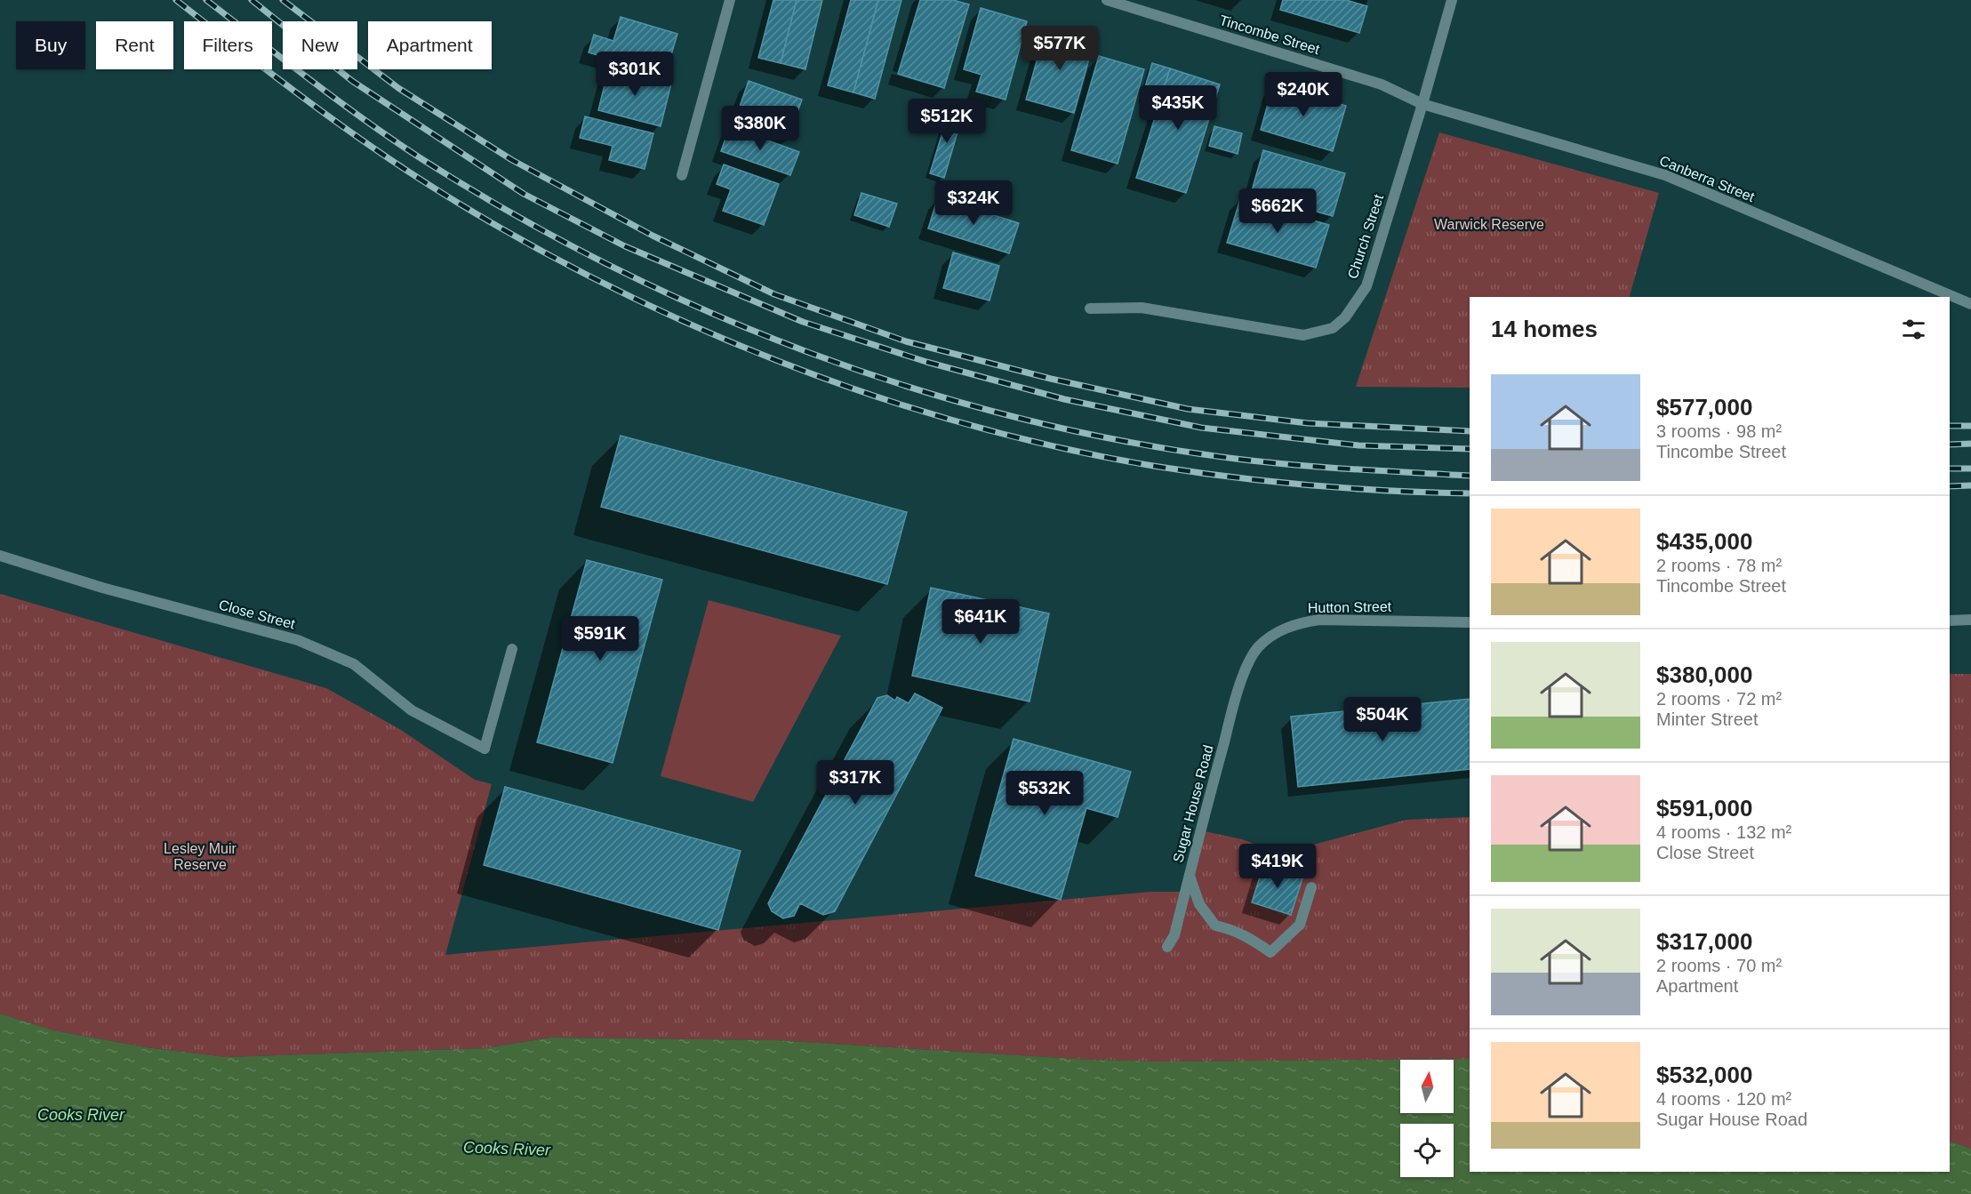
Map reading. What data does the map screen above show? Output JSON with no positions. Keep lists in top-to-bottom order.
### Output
{
  "streets": {
    "street": [
      "Tincombe Street",
      "Canberra Street",
      "Church Street",
      "Hutton Street",
      "Close Street",
      "Sugar House Road"
    ]
  },
  "crossings": [
    ["Tincombe Street", "Canberra Street"],
    ["Tincombe Street", "Church Street"],
    ["Canberra Street", "Church Street"],
    ["Hutton Street", "Sugar House Road"]
  ],
  "water": ["Cooks River"],
  "parks": ["Warwick Reserve", "Lesley Muir Reserve"],
  "north": "top",
  "page": {
    "chip": [
      "Buy",
      "Rent",
      "Filters",
      "New",
      "Apartment"
    ],
    "price": [
      "$577K",
      "$301K",
      "$240K",
      "$435K",
      "$512K",
      "$380K",
      "$324K",
      "$662K",
      "$641K",
      "$591K",
      "$504K",
      "$317K",
      "$532K",
      "$419K"
    ],
    "heading": "14 homes",
    "list": [
      {
        "name": "$577,000",
        "note": "3 rooms · 98 m² · Tincombe Street"
      },
      {
        "name": "$435,000",
        "note": "2 rooms · 78 m² · Tincombe Street"
      },
      {
        "name": "$380,000",
        "note": "2 rooms · 72 m² · Minter Street"
      },
      {
        "name": "$591,000",
        "note": "4 rooms · 132 m² · Close Street"
      },
      {
        "name": "$317,000",
        "note": "2 rooms · 70 m² · Apartment"
      },
      {
        "name": "$532,000",
        "note": "4 rooms · 120 m² · Sugar House Road"
      }
    ]
  }
}
